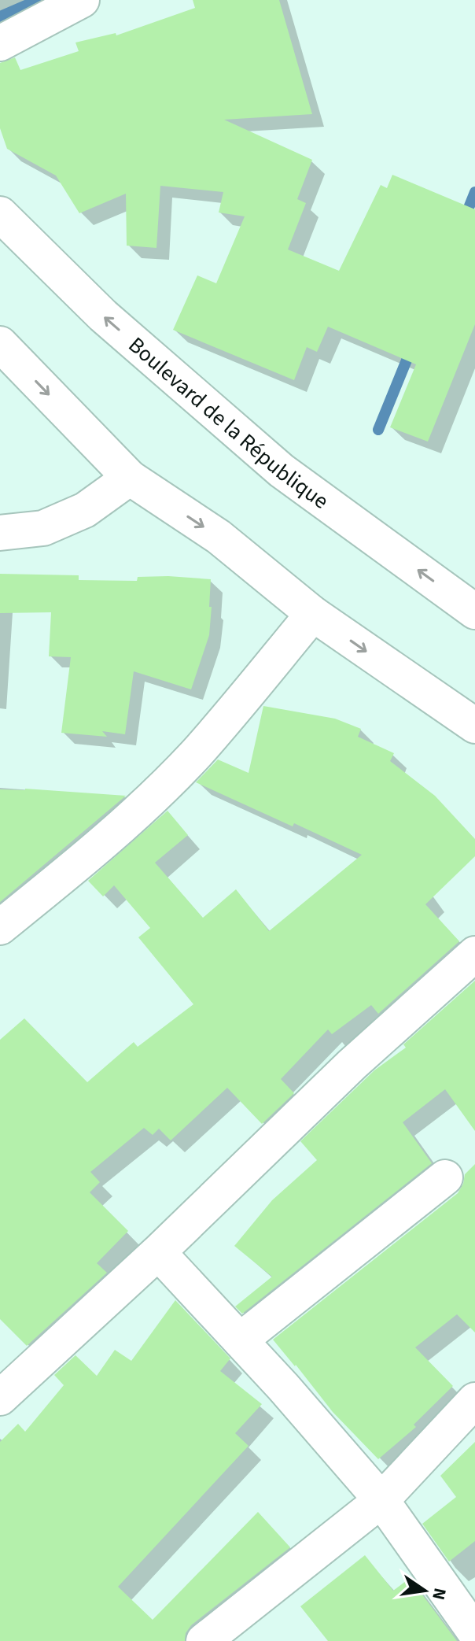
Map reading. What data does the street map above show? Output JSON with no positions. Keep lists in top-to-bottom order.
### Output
{
  "streets": {
    "street": ["Boulevard de la République"]
  },
  "north": "right"
}
